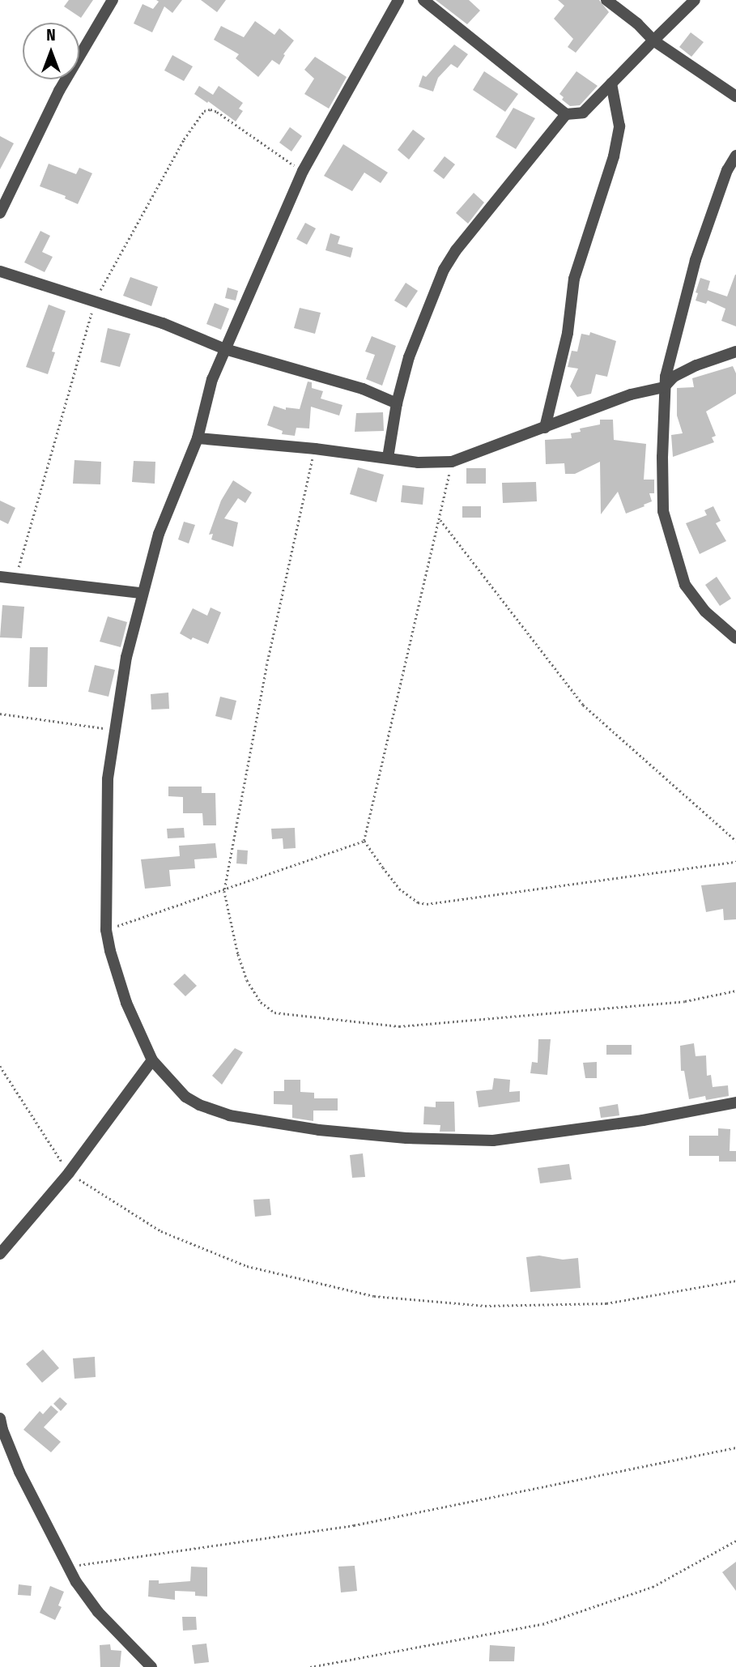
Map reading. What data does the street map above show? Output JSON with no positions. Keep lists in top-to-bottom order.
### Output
{
  "north": "top"
}
